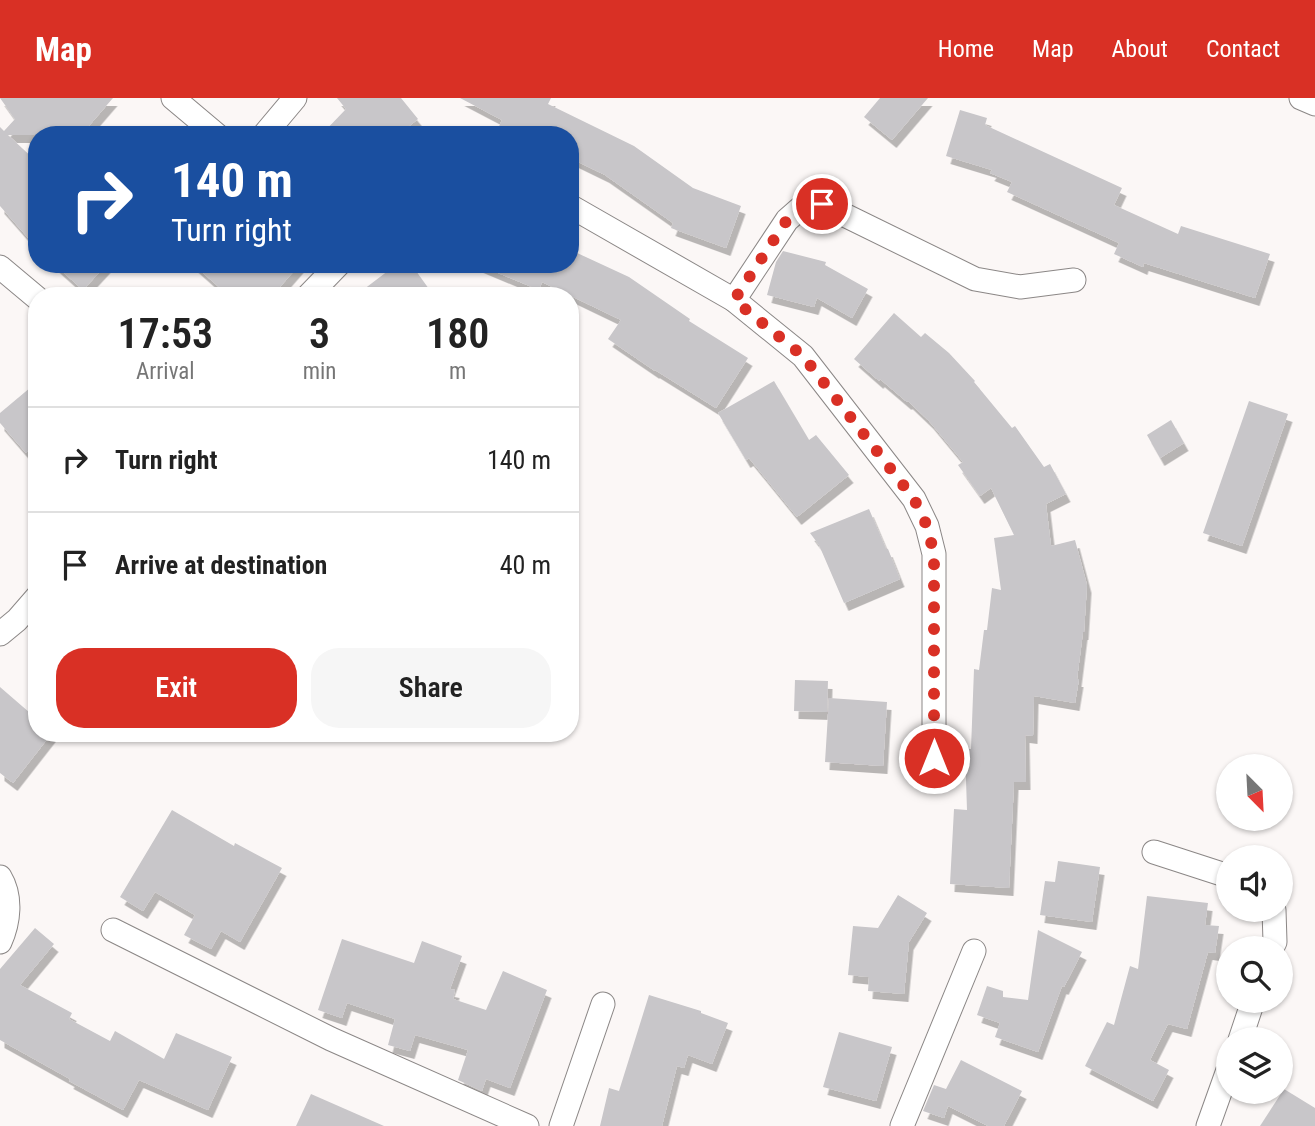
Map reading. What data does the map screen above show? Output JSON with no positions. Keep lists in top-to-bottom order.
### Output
{
  "north": "bottom right",
  "page": {
    "header": "Map",
    "nav": [
      "Home",
      "Map",
      "About",
      "Contact"
    ],
    "turn": ["140 m", "Turn right"],
    "eta": [
      "17:53",
      "Arrival",
      "3",
      "min",
      "180",
      "m"
    ],
    "list": [
      {
        "name": "Turn right",
        "value": "140 m"
      },
      {
        "name": "Arrive at destination",
        "value": "40 m"
      }
    ],
    "buttons": ["Exit", "Share"]
  }
}
